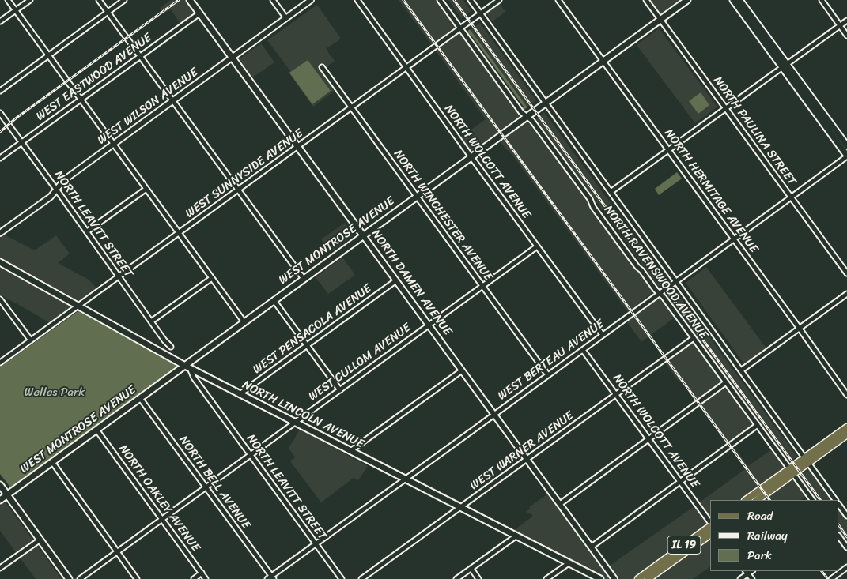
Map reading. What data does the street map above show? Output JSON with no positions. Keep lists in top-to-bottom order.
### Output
{
  "streets": {
    "main road": [
      "WEST MONTROSE AVENUE",
      "NORTH DAMEN AVENUE",
      "NORTH LINCOLN AVENUE",
      "IL 19"
    ],
    "street": [
      "WEST EASTWOOD AVENUE",
      "WEST WILSON AVENUE",
      "NORTH PAULINA STREET",
      "NORTH WOLCOTT AVENUE",
      "WEST SUNNYSIDE AVENUE",
      "NORTH HERMITAGE AVENUE",
      "NORTH WINCHESTER AVENUE",
      "NORTH LEAVITT STREET",
      "NORTH RAVENSWOOD AVENUE",
      "WEST PENSACOLA AVENUE",
      "WEST BERTEAU AVENUE",
      "WEST CULLOM AVENUE",
      "WEST WARNER AVENUE",
      "NORTH BELL AVENUE",
      "NORTH OAKLEY AVENUE"
    ]
  },
  "crossings": [
    ["WEST EASTWOOD AVENUE", "NORTH LEAVITT STREET"],
    ["WEST EASTWOOD AVENUE", "NORTH DAMEN AVENUE"],
    ["WEST WILSON AVENUE", "NORTH LEAVITT STREET"],
    ["WEST WILSON AVENUE", "NORTH DAMEN AVENUE"],
    ["NORTH PAULINA STREET", "WEST MONTROSE AVENUE"],
    ["NORTH PAULINA STREET", "WEST BERTEAU AVENUE"],
    ["NORTH WOLCOTT AVENUE", "WEST SUNNYSIDE AVENUE"],
    ["NORTH WOLCOTT AVENUE", "WEST MONTROSE AVENUE"],
    ["NORTH WOLCOTT AVENUE", "WEST BERTEAU AVENUE"],
    ["NORTH WOLCOTT AVENUE", "WEST CULLOM AVENUE"],
    ["NORTH WOLCOTT AVENUE", "WEST WARNER AVENUE"],
    ["WEST SUNNYSIDE AVENUE", "NORTH WINCHESTER AVENUE"],
    ["WEST SUNNYSIDE AVENUE", "NORTH LEAVITT STREET"],
    ["WEST SUNNYSIDE AVENUE", "NORTH RAVENSWOOD AVENUE"],
    ["WEST SUNNYSIDE AVENUE", "NORTH DAMEN AVENUE"],
    ["WEST SUNNYSIDE AVENUE", "NORTH LINCOLN AVENUE"],
    ["NORTH HERMITAGE AVENUE", "WEST MONTROSE AVENUE"],
    ["NORTH HERMITAGE AVENUE", "WEST BERTEAU AVENUE"],
    ["NORTH WINCHESTER AVENUE", "WEST MONTROSE AVENUE"],
    ["NORTH WINCHESTER AVENUE", "WEST BERTEAU AVENUE"],
    ["NORTH WINCHESTER AVENUE", "WEST CULLOM AVENUE"],
    ["NORTH LEAVITT STREET", "WEST MONTROSE AVENUE"],
    ["NORTH LEAVITT STREET", "WEST BERTEAU AVENUE"],
    ["NORTH LEAVITT STREET", "WEST CULLOM AVENUE"],
    ["NORTH LEAVITT STREET", "NORTH LINCOLN AVENUE"],
    ["WEST MONTROSE AVENUE", "NORTH RAVENSWOOD AVENUE"],
    ["WEST MONTROSE AVENUE", "NORTH DAMEN AVENUE"],
    ["WEST MONTROSE AVENUE", "NORTH LINCOLN AVENUE"],
    ["WEST MONTROSE AVENUE", "NORTH BELL AVENUE"],
    ["WEST MONTROSE AVENUE", "NORTH OAKLEY AVENUE"],
    ["NORTH RAVENSWOOD AVENUE", "WEST BERTEAU AVENUE"],
    ["NORTH RAVENSWOOD AVENUE", "WEST WARNER AVENUE"],
    ["NORTH DAMEN AVENUE", "WEST PENSACOLA AVENUE"],
    ["NORTH DAMEN AVENUE", "WEST BERTEAU AVENUE"],
    ["NORTH DAMEN AVENUE", "WEST CULLOM AVENUE"],
    ["NORTH DAMEN AVENUE", "WEST WARNER AVENUE"],
    ["WEST PENSACOLA AVENUE", "NORTH LINCOLN AVENUE"],
    ["WEST BERTEAU AVENUE", "NORTH LINCOLN AVENUE"],
    ["WEST BERTEAU AVENUE", "NORTH BELL AVENUE"],
    ["WEST CULLOM AVENUE", "NORTH LINCOLN AVENUE"],
    ["WEST CULLOM AVENUE", "NORTH BELL AVENUE"],
    ["WEST CULLOM AVENUE", "NORTH OAKLEY AVENUE"],
    ["NORTH LINCOLN AVENUE", "WEST WARNER AVENUE"]
  ],
  "parks": ["Welles Park"],
  "legend": ["Road", "Railway", "Park"]
}
